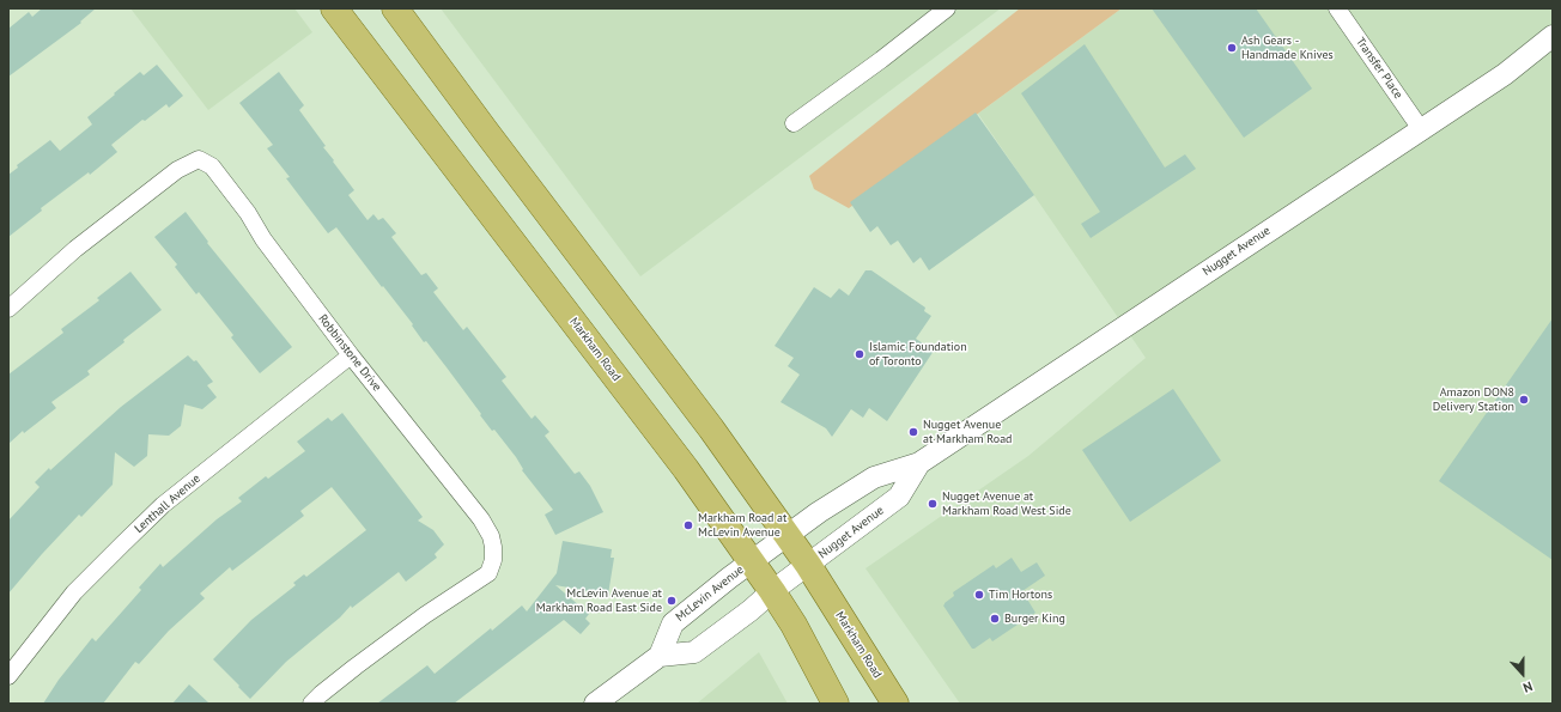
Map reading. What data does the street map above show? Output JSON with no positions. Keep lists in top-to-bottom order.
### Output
{
  "streets": {
    "main road": ["Markham Road"],
    "street": [
      "Transfer Place",
      "Nugget Avenue",
      "Robbinstone Drive",
      "Lenthall Avenue",
      "McLevin Avenue"
    ]
  },
  "crossings": [
    ["Transfer Place", "Nugget Avenue"],
    ["Nugget Avenue", "Markham Road"],
    ["Nugget Avenue", "McLevin Avenue"],
    ["Markham Road", "McLevin Avenue"],
    ["Robbinstone Drive", "Lenthall Avenue"]
  ],
  "places": [
    "Ash Gears - Handmade Knives",
    "Islamic Foundation of Toronto",
    "Amazon DON8 Delivery Station",
    "Nugget Avenue at Markham Road",
    "Nugget Avenue at Markham Road West Side",
    "Markham Road at McLevin Avenue",
    "Tim Hortons",
    "McLevin Avenue at Markham Road East Side",
    "Burger King"
  ],
  "north": "bottom"
}
